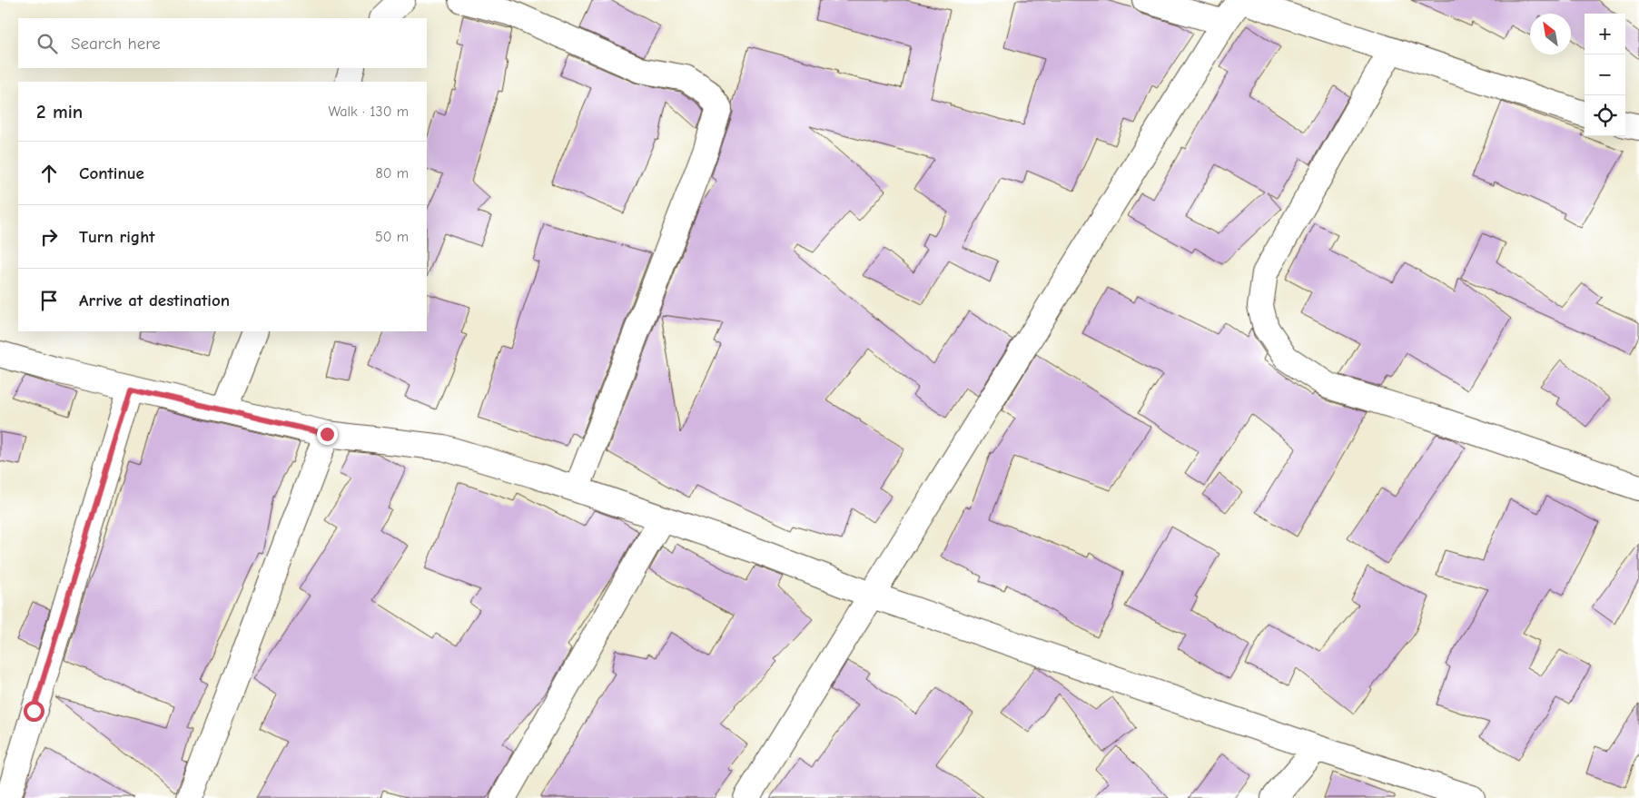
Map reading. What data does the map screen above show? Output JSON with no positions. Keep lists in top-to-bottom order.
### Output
{
  "north": "top left",
  "page": {
    "map_buttons": ["+", "−"],
    "search": "Search here",
    "heading": ["2 min", "Walk · 130 m"],
    "list": [
      ["Continue", "80 m"],
      ["Turn right", "50 m"],
      "Arrive at destination"
    ]
  }
}
